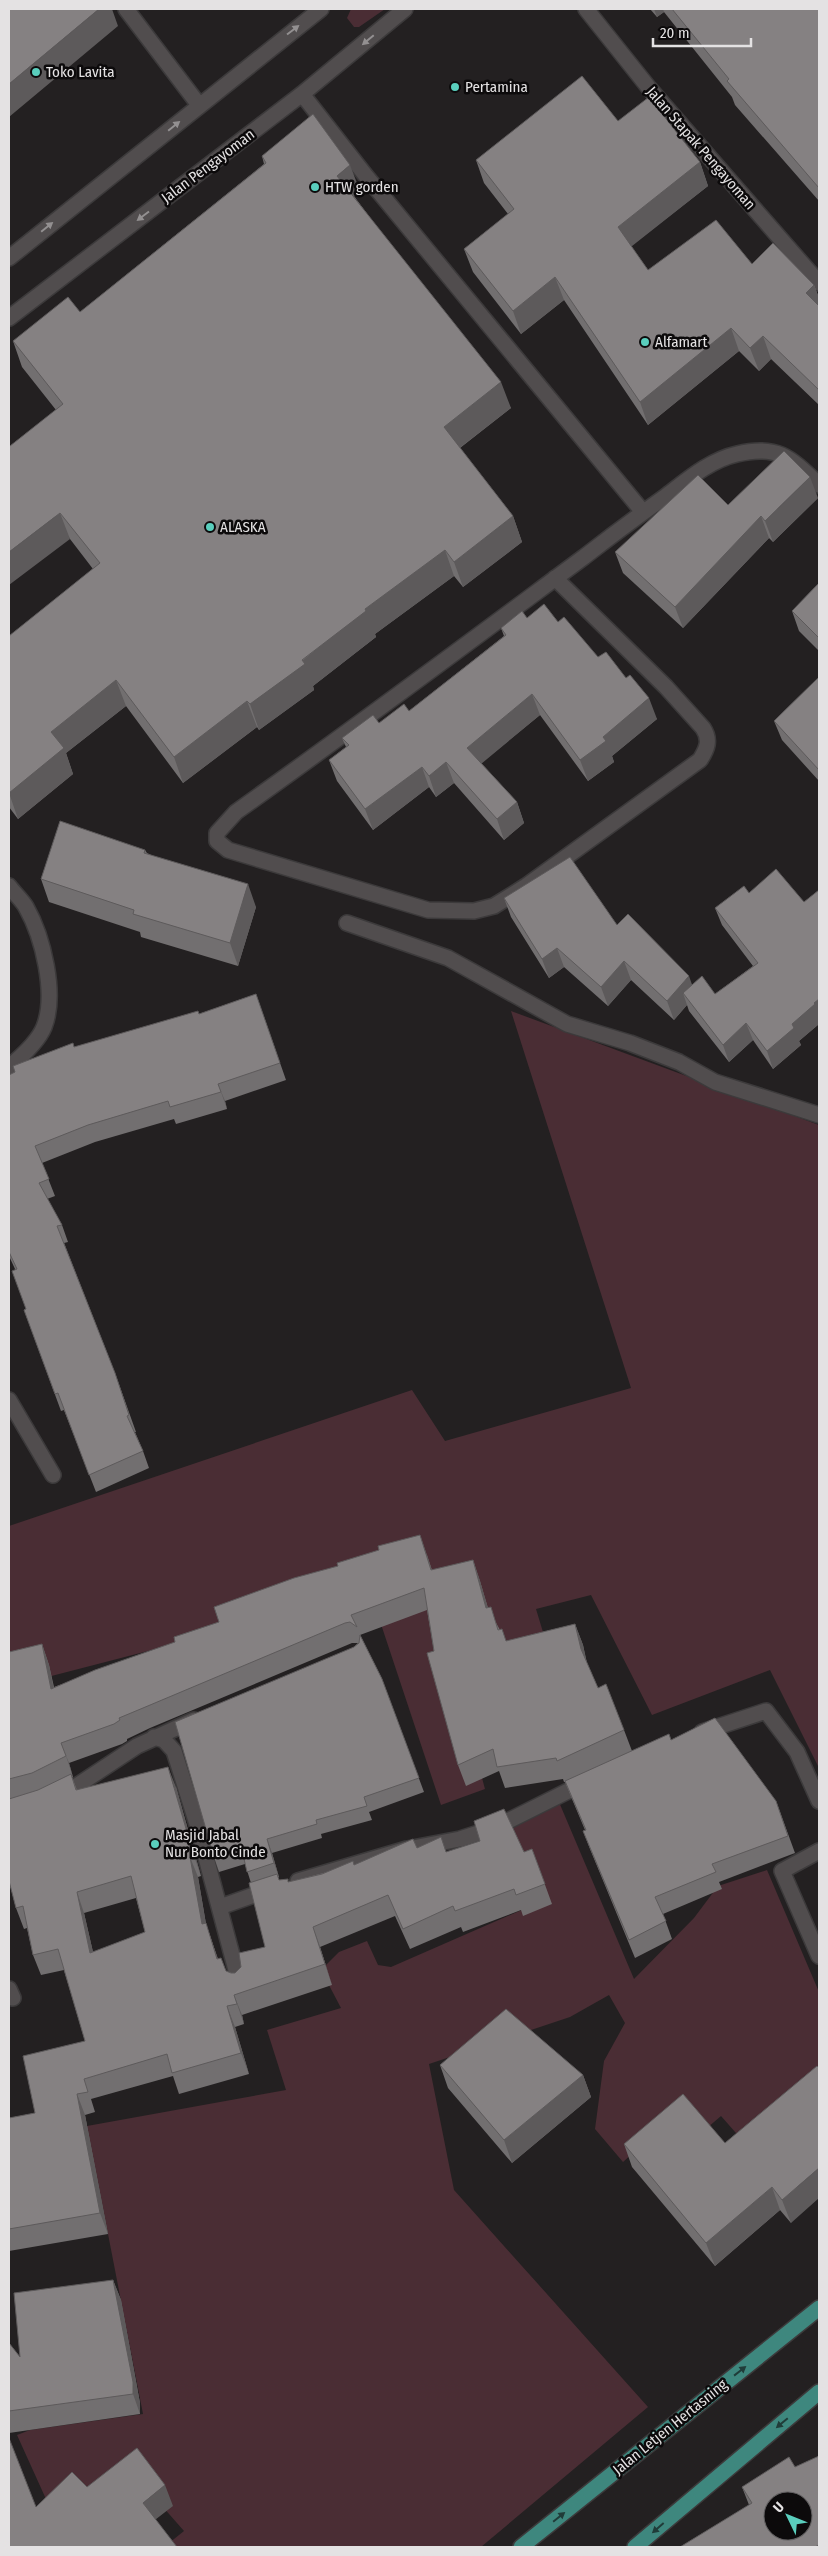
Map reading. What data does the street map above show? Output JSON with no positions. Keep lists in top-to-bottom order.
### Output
{
  "streets": {
    "main road": ["Jalan Letjen Hertasning"],
    "street": ["Jalan Stapak Pengayoman", "Jalan Pengayoman"]
  },
  "places": [
    "Toko Lavita",
    "Pertamina",
    "HTW gorden",
    "Alfamart",
    "ALASKA",
    "Masjid Jabal Nur Bonto Cinde"
  ],
  "scale_bar": "20 m",
  "north": "top left"
}
